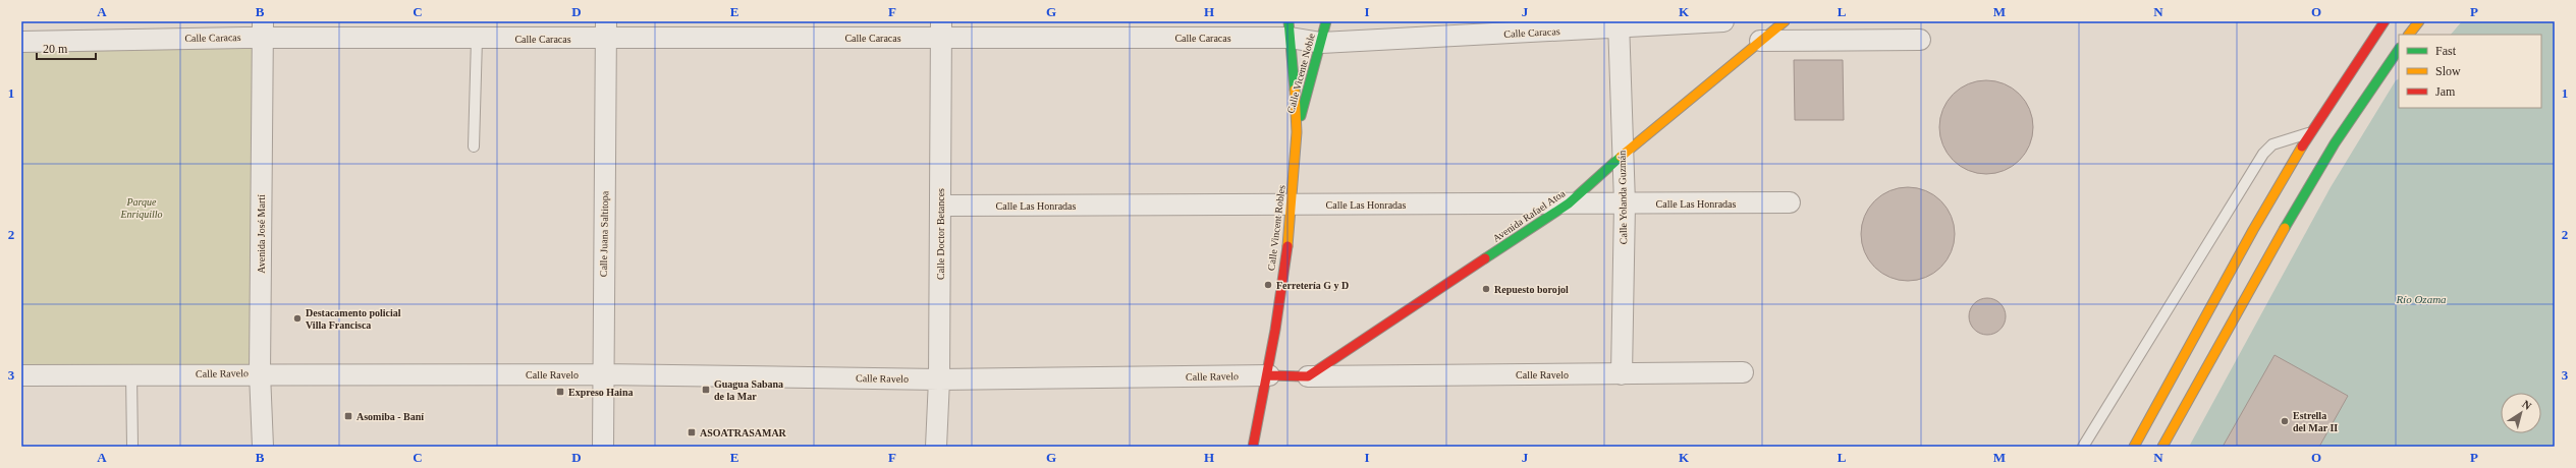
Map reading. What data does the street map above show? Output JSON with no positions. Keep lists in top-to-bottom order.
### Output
{
  "streets": {
    "main road": [
      "Calle Vicente Noble",
      "Avenida Rafael Atoa",
      "Calle Vincent Robles",
      "Calle Ravelo"
    ],
    "street": [
      "Calle Caracas",
      "Calle Yolanda Guzmán",
      "Calle Las Honradas",
      "Avenida José Martí",
      "Calle Juana Saltitopa",
      "Calle Doctor Betances"
    ]
  },
  "crossings": [
    ["Calle Caracas", "Calle Vicente Noble"],
    ["Calle Caracas", "Calle Yolanda Guzmán"],
    ["Calle Caracas", "Avenida José Martí"],
    ["Calle Caracas", "Calle Juana Saltitopa"],
    ["Calle Caracas", "Calle Doctor Betances"],
    ["Calle Vicente Noble", "Calle Vincent Robles"],
    ["Calle Yolanda Guzmán", "Calle Las Honradas"],
    ["Calle Yolanda Guzmán", "Avenida Rafael Atoa"],
    ["Calle Yolanda Guzmán", "Calle Ravelo"],
    ["Calle Las Honradas", "Avenida Rafael Atoa"],
    ["Calle Las Honradas", "Calle Vincent Robles"],
    ["Calle Las Honradas", "Calle Doctor Betances"],
    ["Avenida Rafael Atoa", "Calle Ravelo"],
    ["Calle Vincent Robles", "Calle Ravelo"],
    ["Avenida José Martí", "Calle Ravelo"],
    ["Calle Juana Saltitopa", "Calle Ravelo"],
    ["Calle Doctor Betances", "Calle Ravelo"]
  ],
  "water": ["Río Ozama"],
  "parks": ["Parque Enriquillo"],
  "places": {
    "other": [
      "Ferretería G y D",
      "Repuesto borojol",
      "Destacamento policial Villa Francisca",
      "Estrella del Mar II"
    ],
    "transit": [
      "Guagua Sabana de la Mar",
      "Expreso Haina",
      "Asomiba - Baní",
      "ASOATRASAMAR"
    ]
  },
  "legend": ["Fast", "Slow", "Jam"],
  "scale_bar": "20 m",
  "north": "top right",
  "grid": {
    "columns": [
      "A",
      "B",
      "C",
      "D",
      "E",
      "F",
      "G",
      "H",
      "I",
      "J",
      "K",
      "L",
      "M",
      "N",
      "O",
      "P"
    ],
    "rows": ["1", "2", "3"]
  }
}
